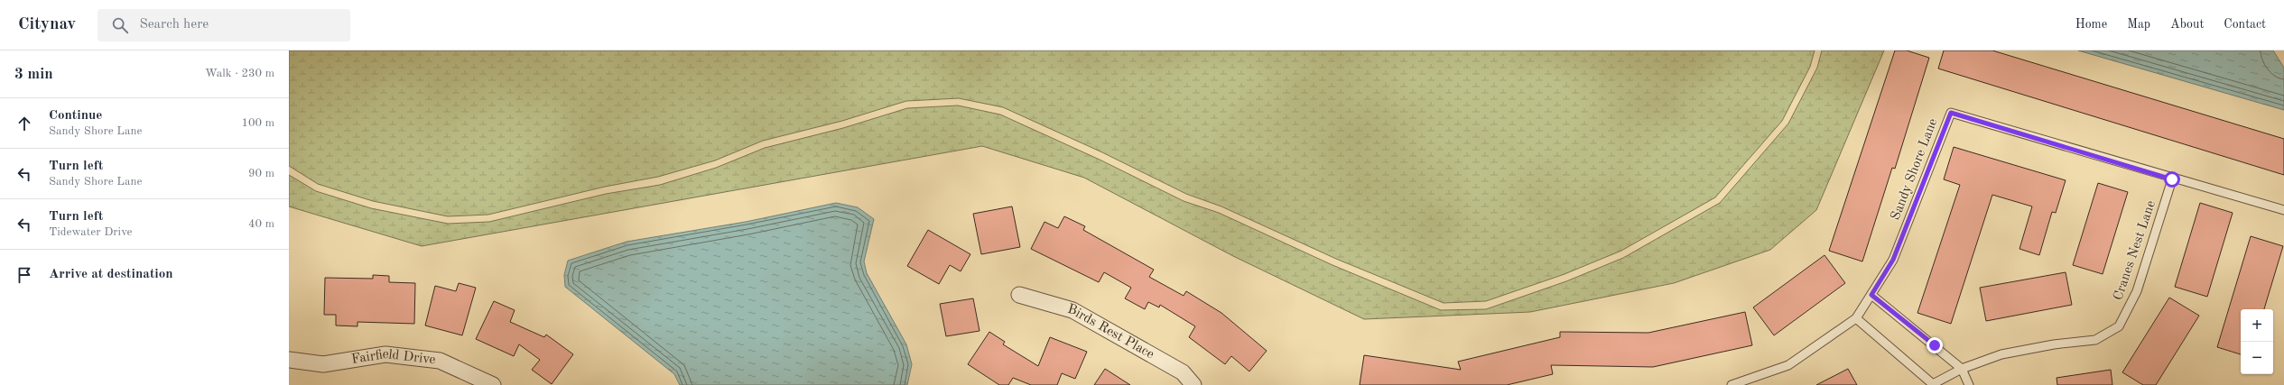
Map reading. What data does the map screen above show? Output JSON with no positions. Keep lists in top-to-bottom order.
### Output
{
  "streets": {
    "street": ["Birds Rest Place", "Fairfield Drive"],
    "lane": ["Sandy Shore Lane", "Cranes Nest Lane"]
  },
  "crossings": [
    ["Sandy Shore Lane", "Cranes Nest Lane"]
  ],
  "page": {
    "header": "Citynav",
    "search": "Search here",
    "nav": [
      "Home",
      "Map",
      "About",
      "Contact"
    ],
    "heading": ["3 min", "Walk · 230 m"],
    "list": [
      ["Continue", "Sandy Shore Lane", "100 m"],
      ["Turn left", "Sandy Shore Lane", "90 m"],
      ["Turn left", "Tidewater Drive", "40 m"],
      "Arrive at destination"
    ],
    "map_buttons": ["+", "−"]
  }
}
